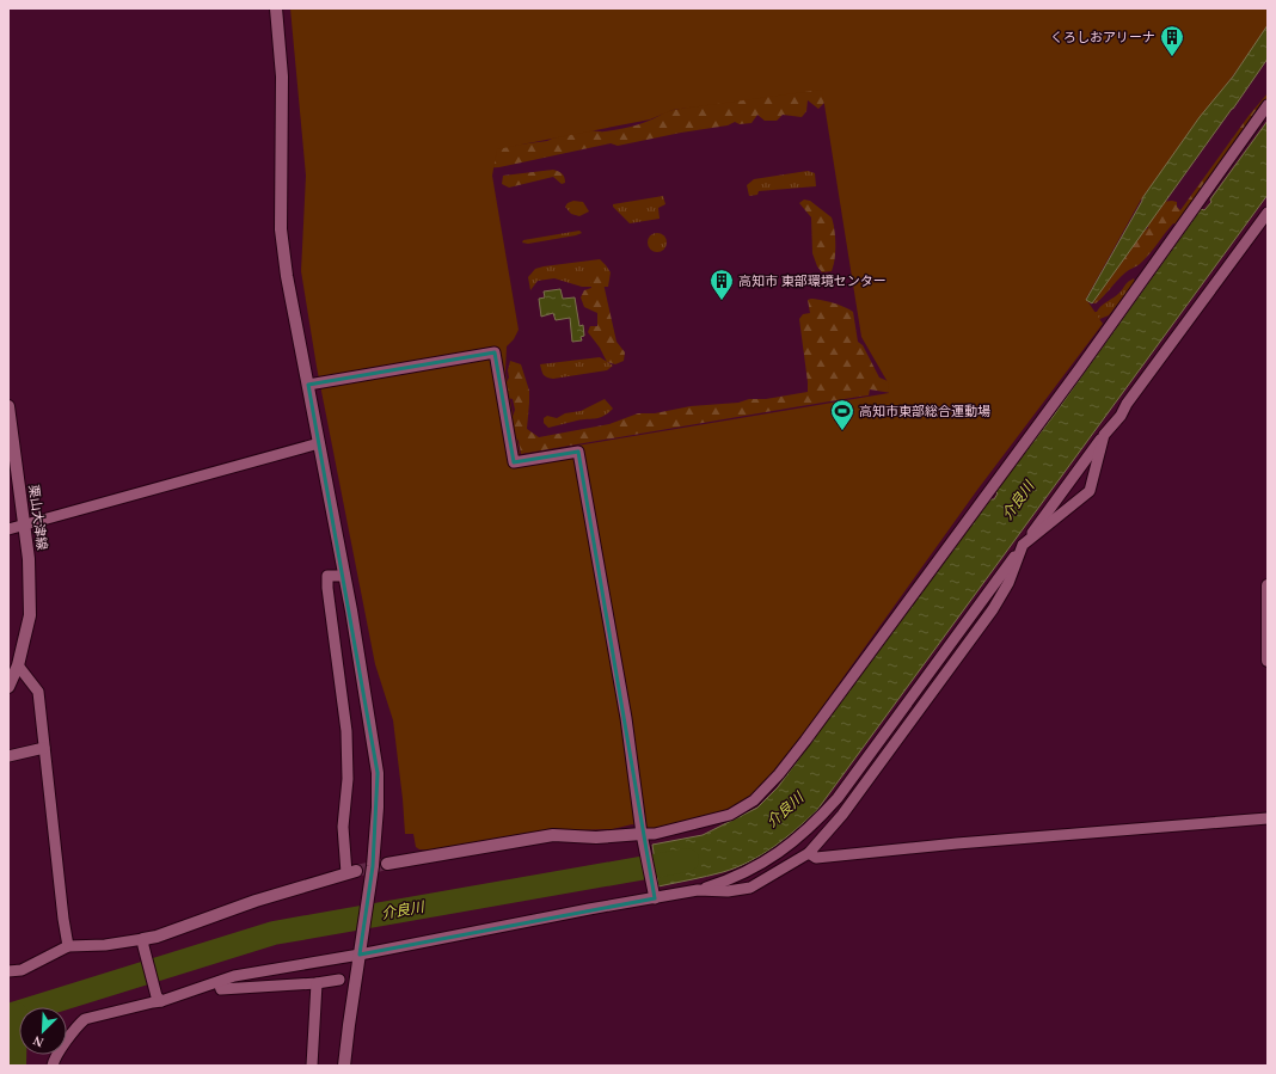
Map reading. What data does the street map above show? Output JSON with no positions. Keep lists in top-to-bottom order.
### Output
{
  "streets": {
    "street": ["栗山大津線"]
  },
  "water": ["介良川"],
  "places": {
    "building": ["くろしおアリーナ", "高知市 東部環境センター"],
    "sports": ["高知市東部総合運動場"]
  },
  "north": "bottom left"
}
